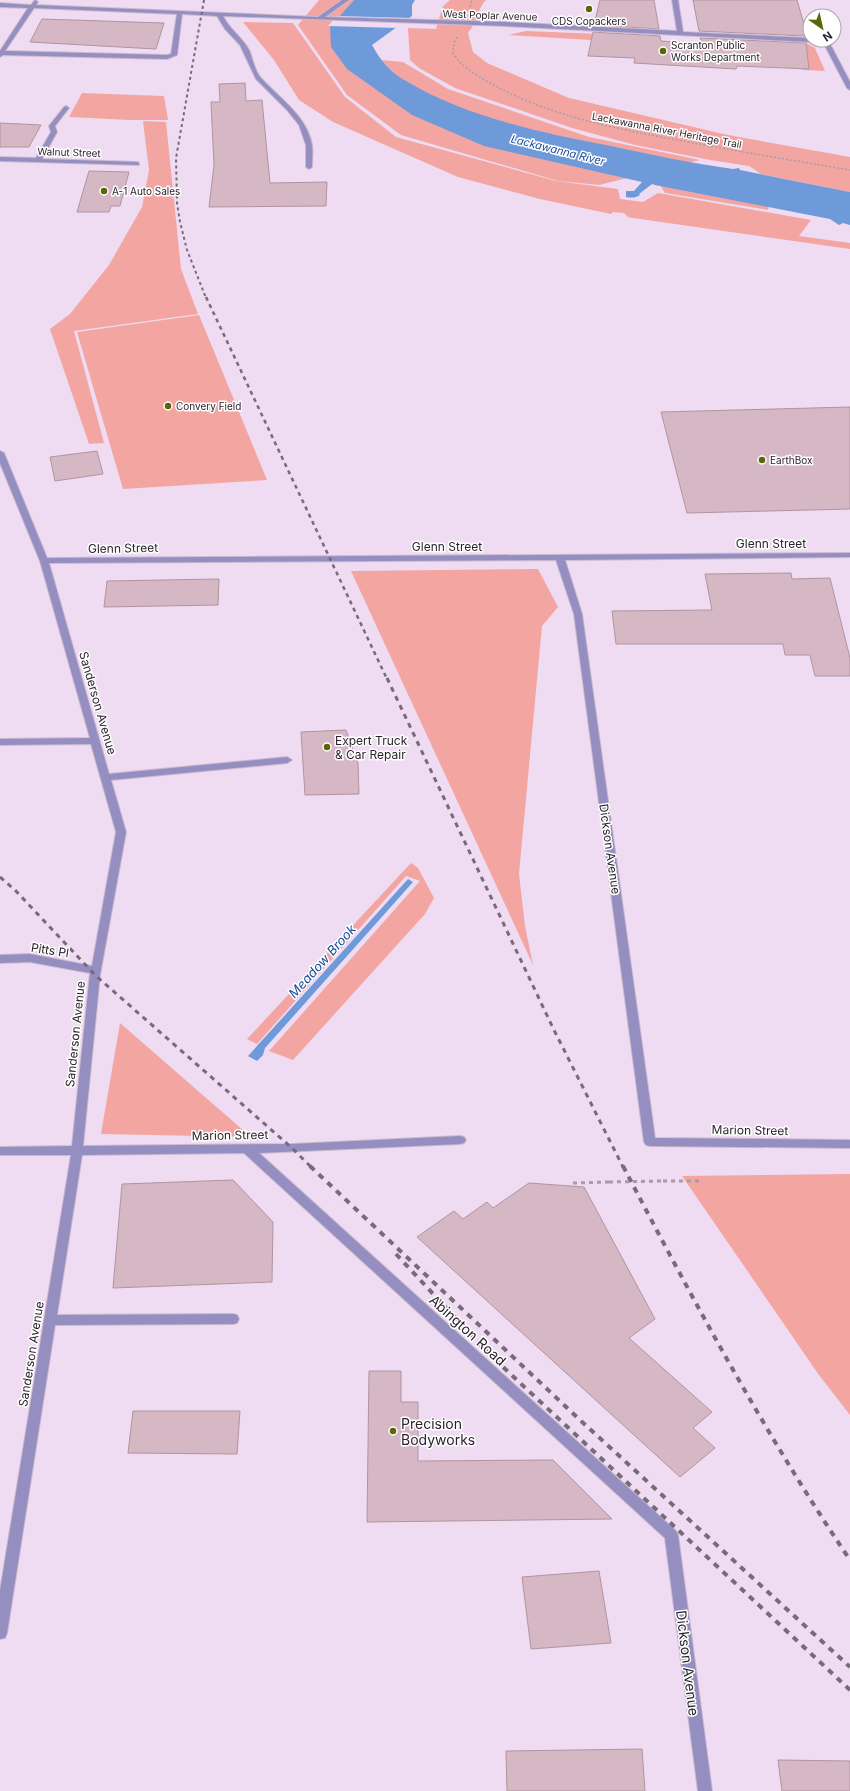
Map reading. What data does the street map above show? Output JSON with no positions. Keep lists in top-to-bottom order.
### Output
{
  "streets": {
    "street": [
      "West Poplar Avenue",
      "Walnut Street",
      "Glenn Street",
      "Sanderson Avenue",
      "Dickson Avenue",
      "Pitts Pl",
      "Marion Street",
      "Abington Road"
    ],
    "path": ["Lackawanna River Heritage Trail"]
  },
  "crossings": [
    ["Glenn Street", "Sanderson Avenue"],
    ["Glenn Street", "Dickson Avenue"],
    ["Sanderson Avenue", "Pitts Pl"],
    ["Sanderson Avenue", "Marion Street"],
    ["Dickson Avenue", "Marion Street"],
    ["Dickson Avenue", "Abington Road"],
    ["Marion Street", "Abington Road"]
  ],
  "water": ["Lackawanna River", "Meadow Brook"],
  "places": [
    "CDS Copackers",
    "Scranton Public Works Department",
    "A-1 Auto Sales",
    "Convery Field",
    "EarthBox",
    "Expert Truck & Car Repair",
    "Precision Bodyworks"
  ],
  "north": "bottom right"
}
